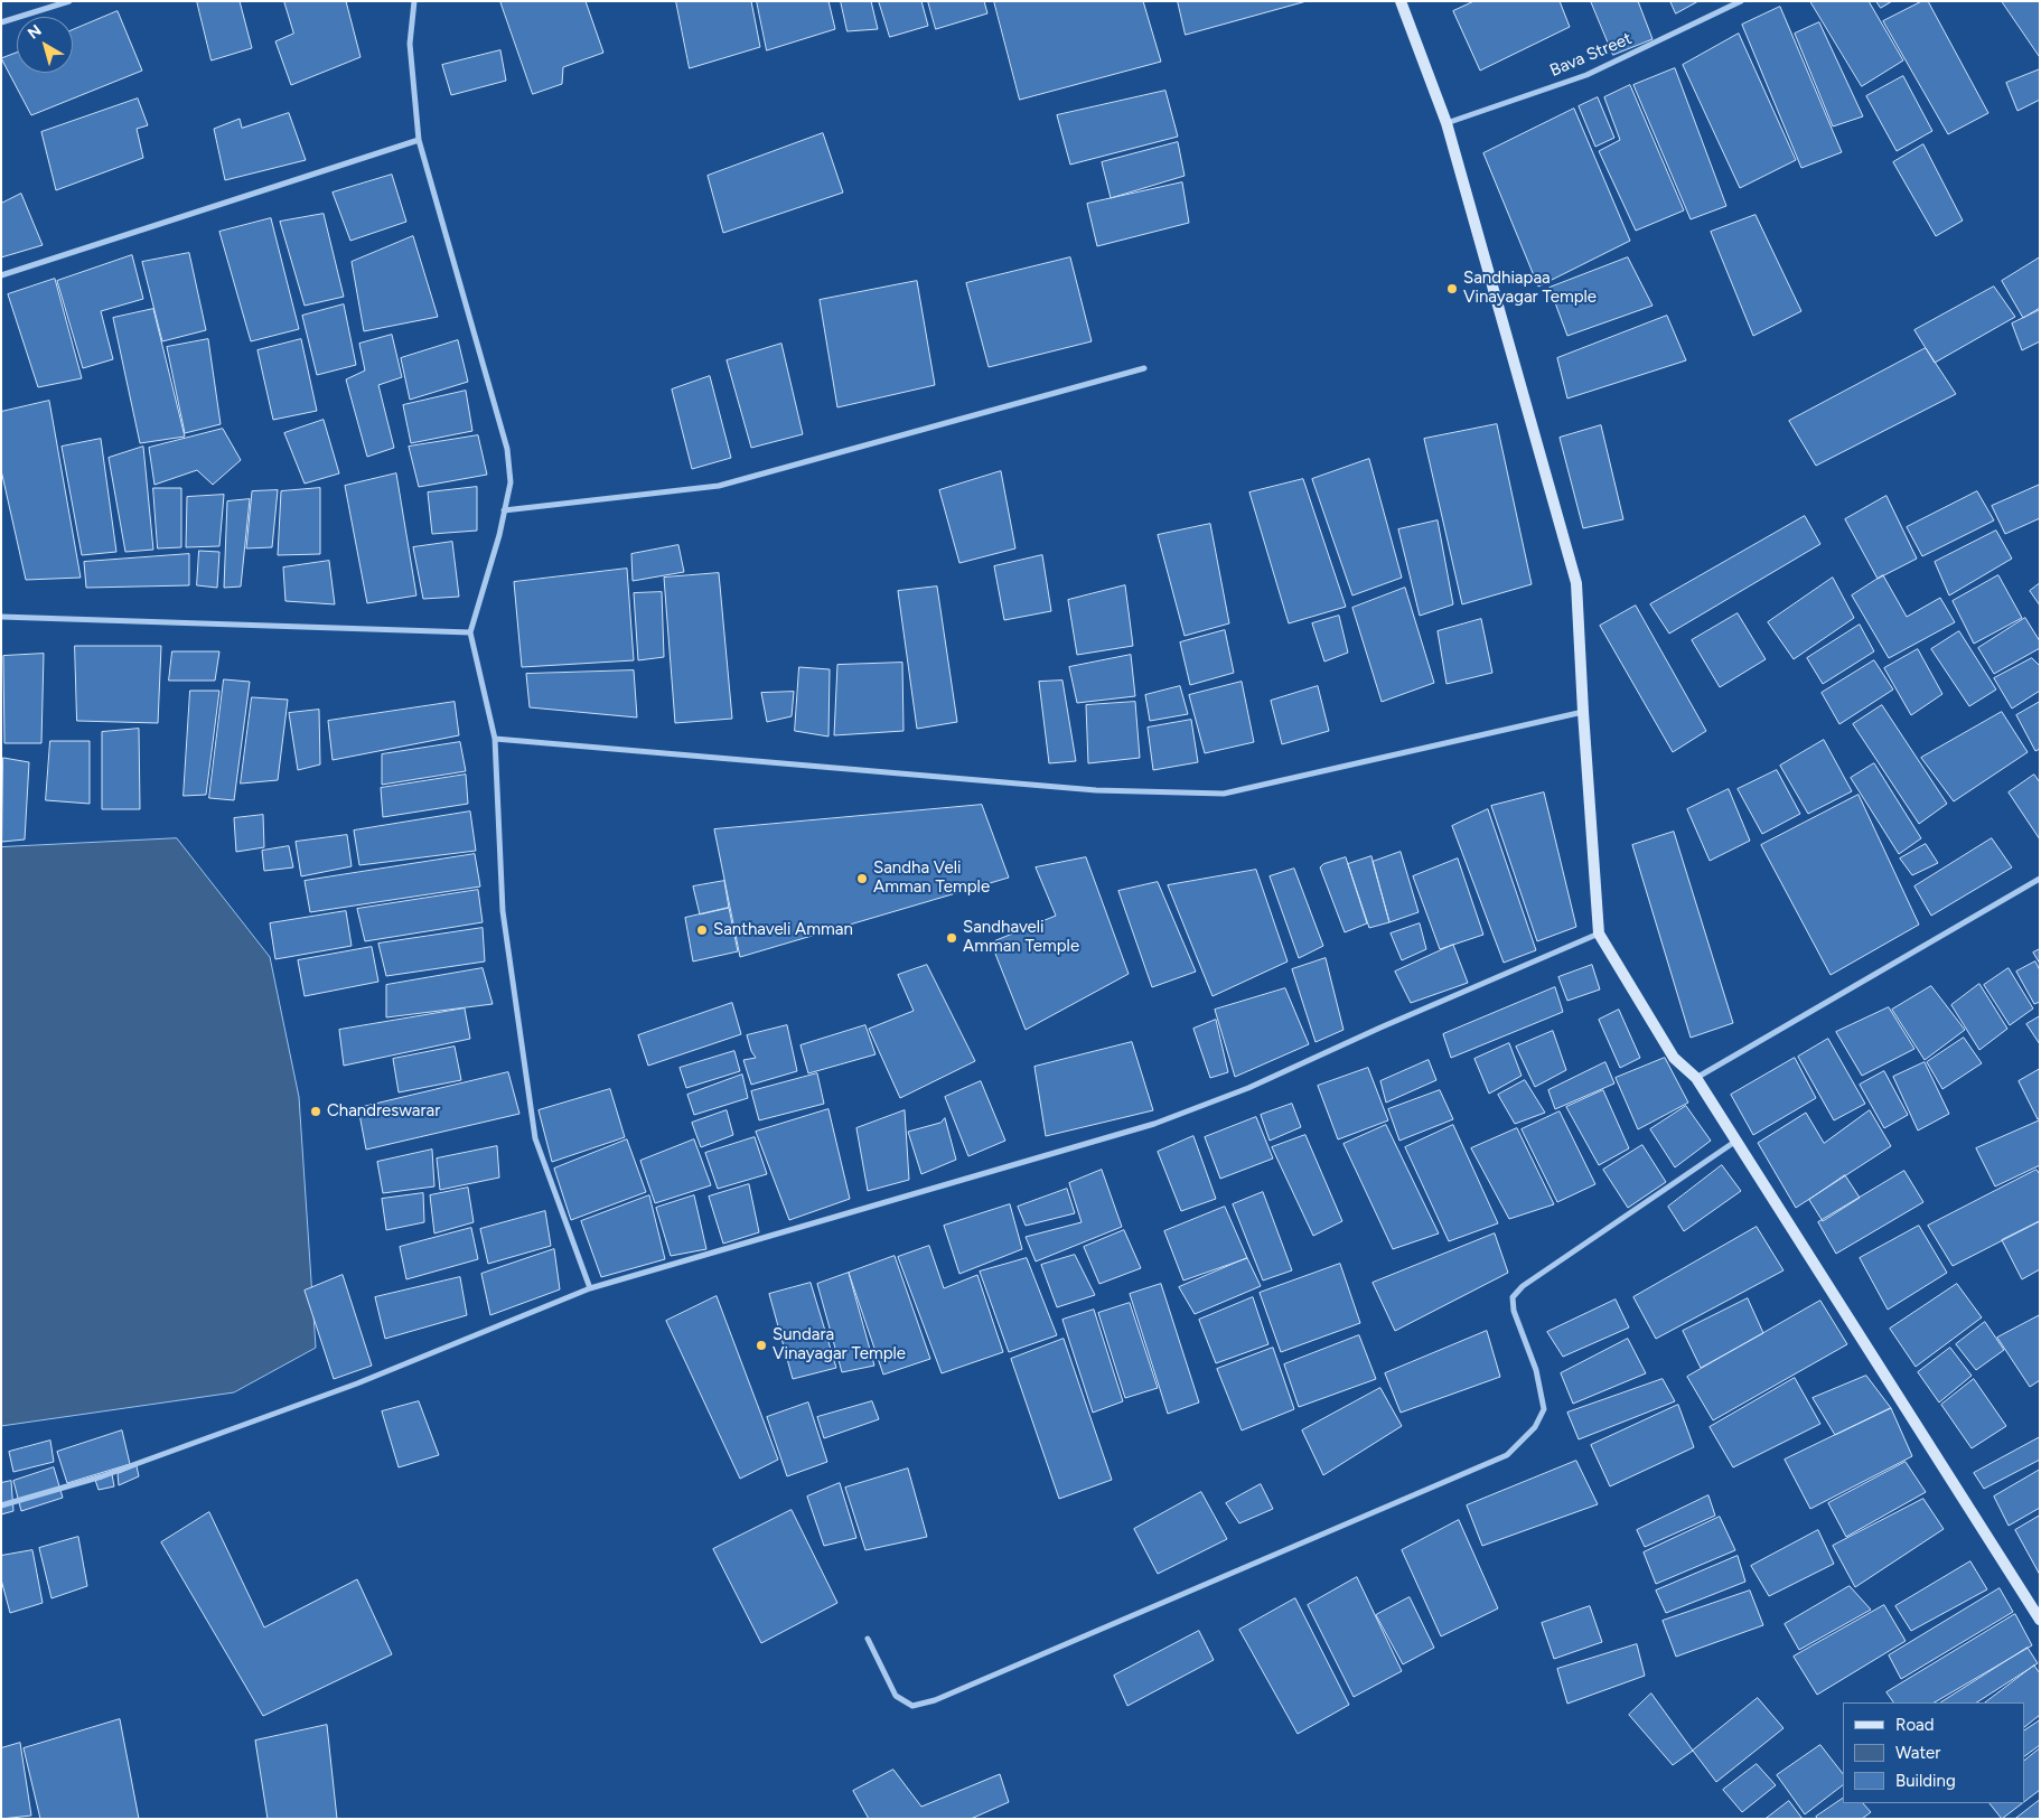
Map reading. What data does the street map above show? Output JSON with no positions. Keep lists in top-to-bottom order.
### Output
{
  "streets": {
    "street": ["Bava Street"]
  },
  "places": [
    "Sandhiapaa Vinayagar Temple",
    "Sandha Veli Amman Temple",
    "Santhaveli Amman",
    "Sandhaveli Amman Temple",
    "Chandreswarar",
    "Sundara Vinayagar Temple"
  ],
  "legend": ["Road", "Water", "Building"],
  "north": "top left"
}
